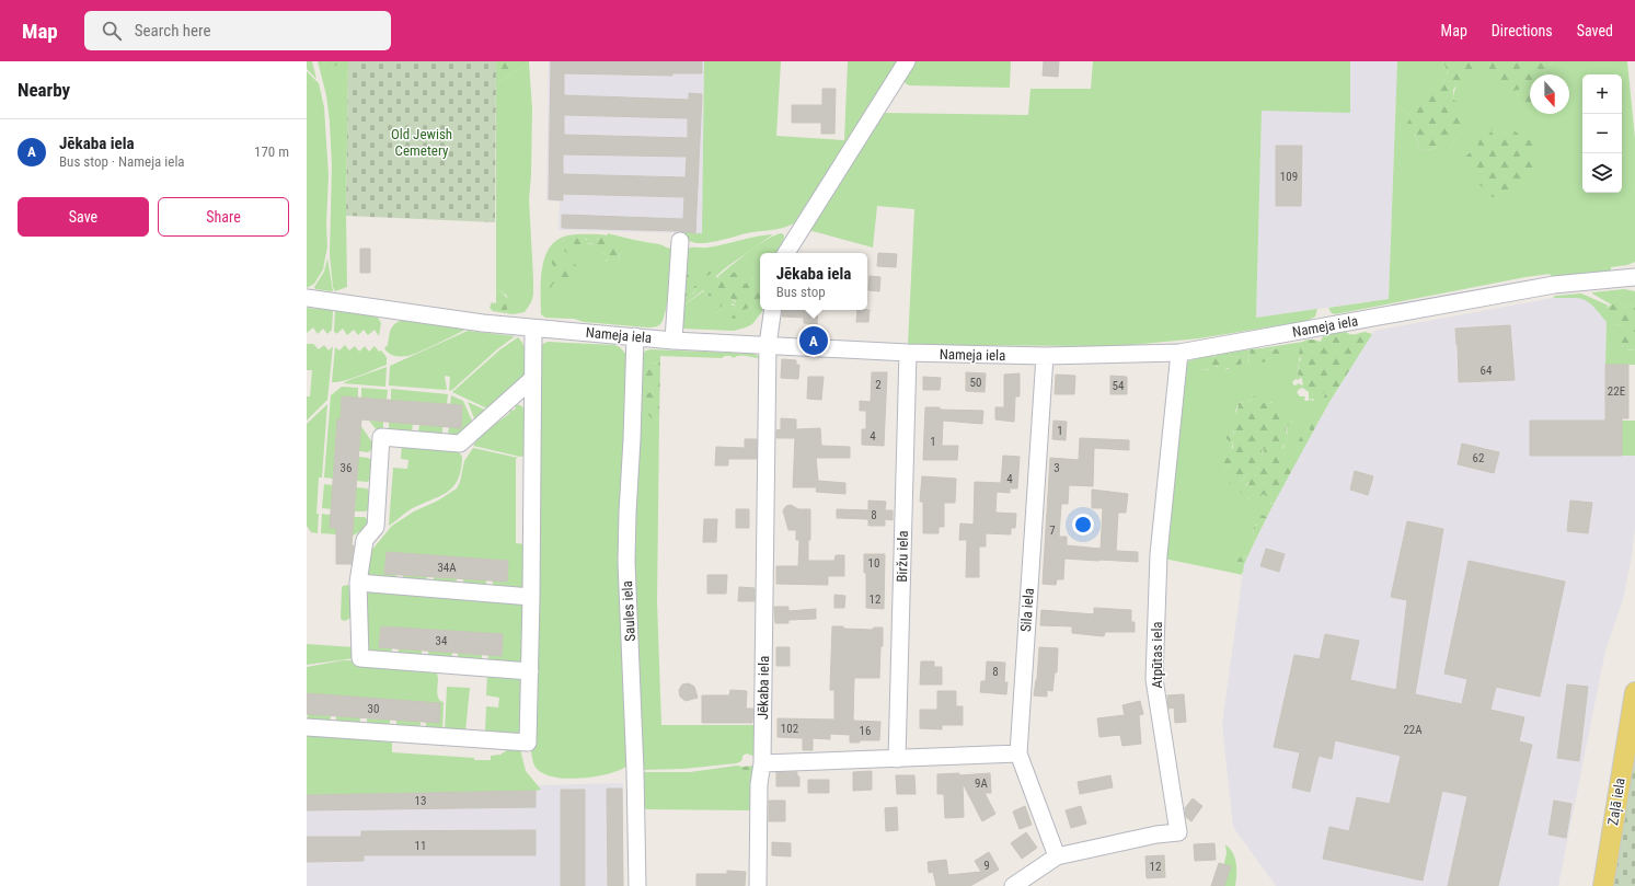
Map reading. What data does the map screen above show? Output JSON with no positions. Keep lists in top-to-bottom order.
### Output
{
  "streets": {
    "main road": ["Zaļā iela"],
    "street": [
      "Nameja iela",
      "Biržu iela",
      "Sila iela",
      "Saules iela",
      "Atpūtas iela",
      "Jēkaba iela"
    ]
  },
  "crossings": [
    ["Nameja iela", "Biržu iela"],
    ["Nameja iela", "Sila iela"],
    ["Nameja iela", "Saules iela"],
    ["Nameja iela", "Atpūtas iela"],
    ["Nameja iela", "Jēkaba iela"],
    ["Sila iela", "Atpūtas iela"]
  ],
  "parks": ["Old Jewish Cemetery"],
  "house_numbers": [
    "109",
    "64",
    "50",
    "2",
    "54",
    "22E",
    "1",
    "4",
    "1",
    "62",
    "36",
    "3",
    "4",
    "8",
    "7",
    "10",
    "34A",
    "12",
    "34",
    "8",
    "30",
    "102",
    "22A",
    "16",
    "9A",
    "13",
    "11",
    "9",
    "12"
  ],
  "north": "bottom",
  "page": {
    "header": "Map",
    "search": "Search here",
    "nav": ["Map", "Directions", "Saved"],
    "heading": "Nearby",
    "map_buttons": ["+", "−"],
    "list": [
      {
        "mark": "A",
        "name": "Jēkaba iela",
        "note": "Bus stop · Nameja iela",
        "value": "170 m"
      }
    ],
    "buttons": ["Save", "Share"],
    "popup": ["Jēkaba iela", "Bus stop"],
    "pins": "A"
  }
}
